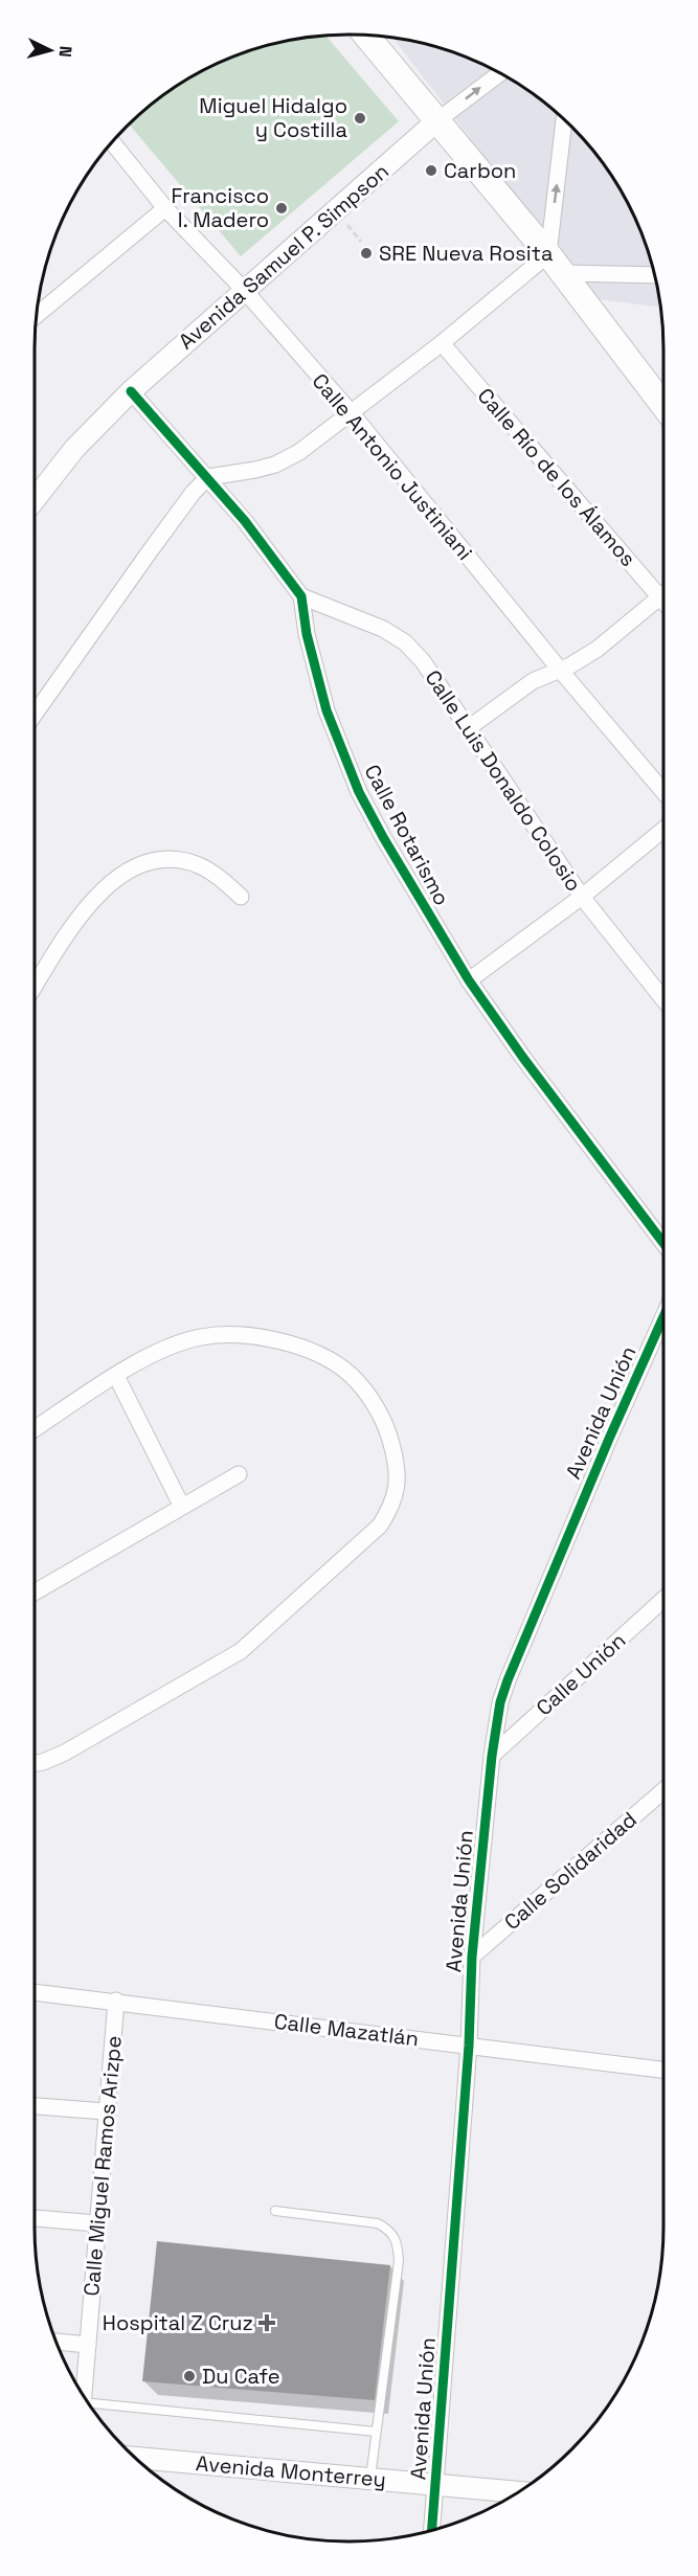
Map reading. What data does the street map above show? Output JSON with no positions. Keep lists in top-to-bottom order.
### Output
{
  "streets": {
    "street": [
      "Avenida Samuel P. Simpson",
      "Calle Antonio Justiniani",
      "Calle Río de los Álamos",
      "Calle Luis Donaldo Colosio",
      "Calle Rotarismo",
      "Avenida Unión",
      "Calle Unión",
      "Calle Solidaridad",
      "Calle Mazatlán",
      "Calle Miguel Ramos Arizpe",
      "Avenida Monterrey"
    ]
  },
  "crossings": [
    ["Avenida Samuel P. Simpson", "Calle Antonio Justiniani"],
    ["Avenida Samuel P. Simpson", "Calle Rotarismo"],
    ["Calle Luis Donaldo Colosio", "Calle Rotarismo"],
    ["Avenida Unión", "Calle Unión"],
    ["Avenida Unión", "Calle Solidaridad"],
    ["Avenida Unión", "Calle Mazatlán"],
    ["Avenida Unión", "Avenida Monterrey"],
    ["Calle Mazatlán", "Calle Miguel Ramos Arizpe"]
  ],
  "places": {
    "other": [
      "Miguel Hidalgo y Costilla",
      "Carbon",
      "Francisco I. Madero",
      "SRE Nueva Rosita",
      "Du Cafe"
    ],
    "health": ["Hospital Z Cruz"]
  },
  "north": "right"
}
